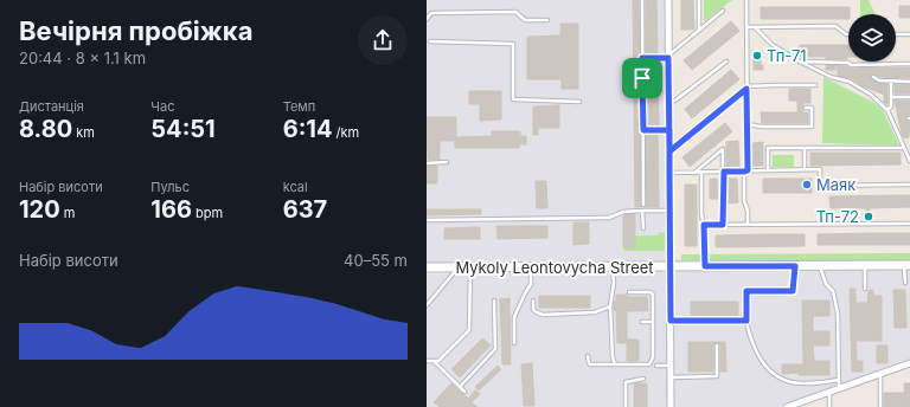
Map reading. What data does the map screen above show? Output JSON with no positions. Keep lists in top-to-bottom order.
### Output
{
  "streets": {
    "street": ["Mykoly Leontovycha Street"]
  },
  "places": ["Тп-71", "Маяк", "Тп-72"],
  "page": {
    "heading": ["Вечірня пробіжка", "20:44 · 8 × 1.1 km"],
    "stats": [
      ["Дистанція", "8.80 km"],
      ["Час", "54:51"],
      ["Темп", "6:14 /km"],
      ["Набір висоти", "120 m"],
      ["Пульс", "166 bpm"],
      ["kcal", "637"]
    ],
    "chart": ["Набір висоти", "40–55 m"]
  }
}
